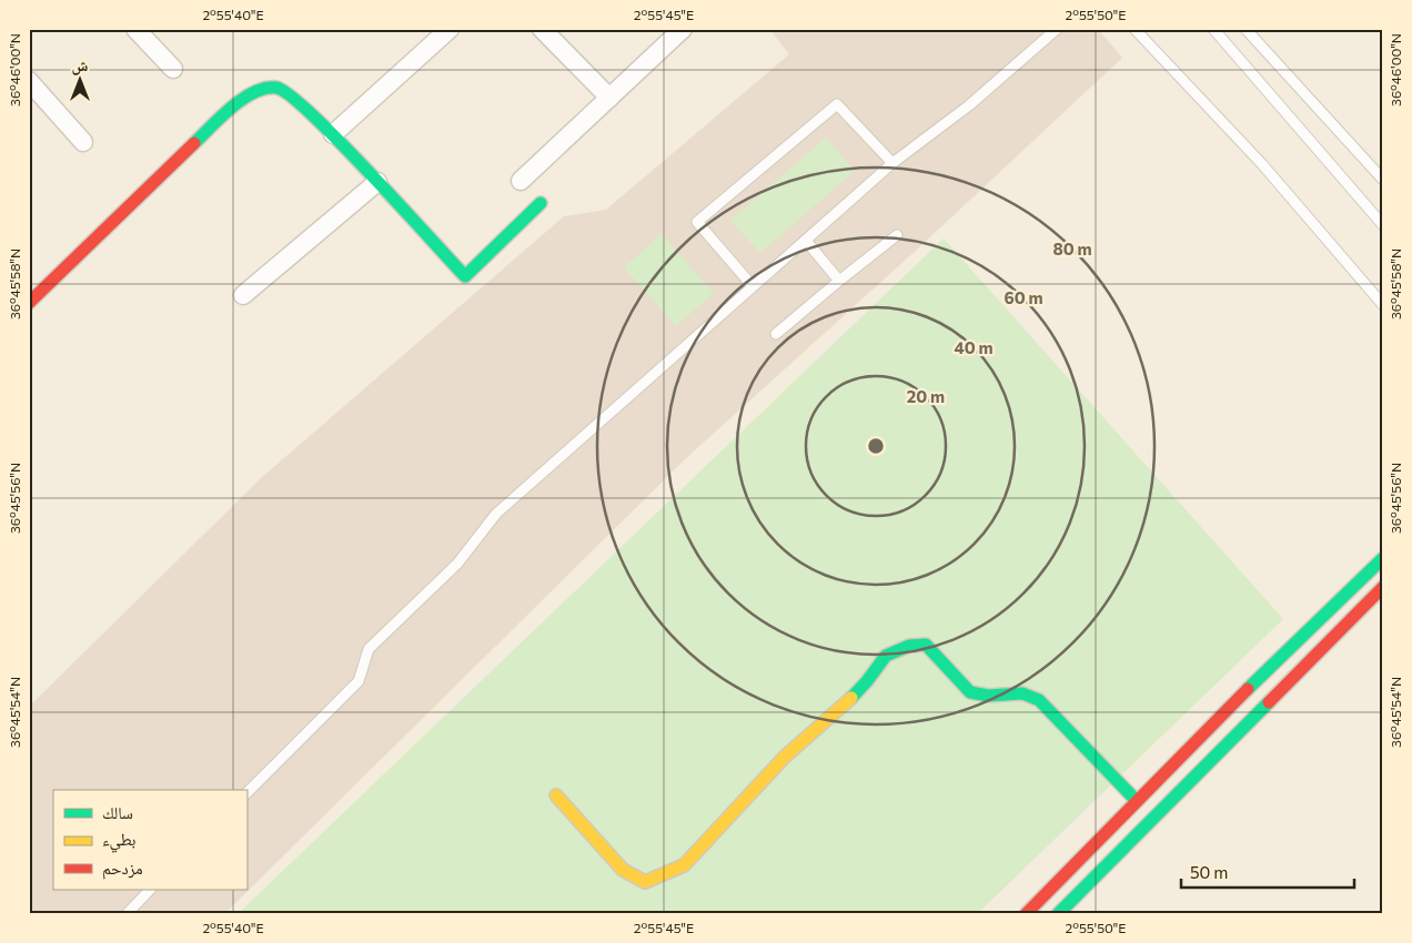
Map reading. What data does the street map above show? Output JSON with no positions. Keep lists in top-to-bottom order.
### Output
{
  "legend": ["سالك", "بطيء", "مزدحم"],
  "scale_bar": "50 m",
  "north": "top",
  "coordinates": [
    "2°55'40\"E",
    "2°55'45\"E",
    "2°55'50\"E",
    "36°46'00\"N",
    "36°45'58\"N",
    "36°45'56\"N",
    "36°45'54\"N"
  ],
  "rings": [
    "80 m",
    "60 m",
    "40 m",
    "20 m"
  ]
}
